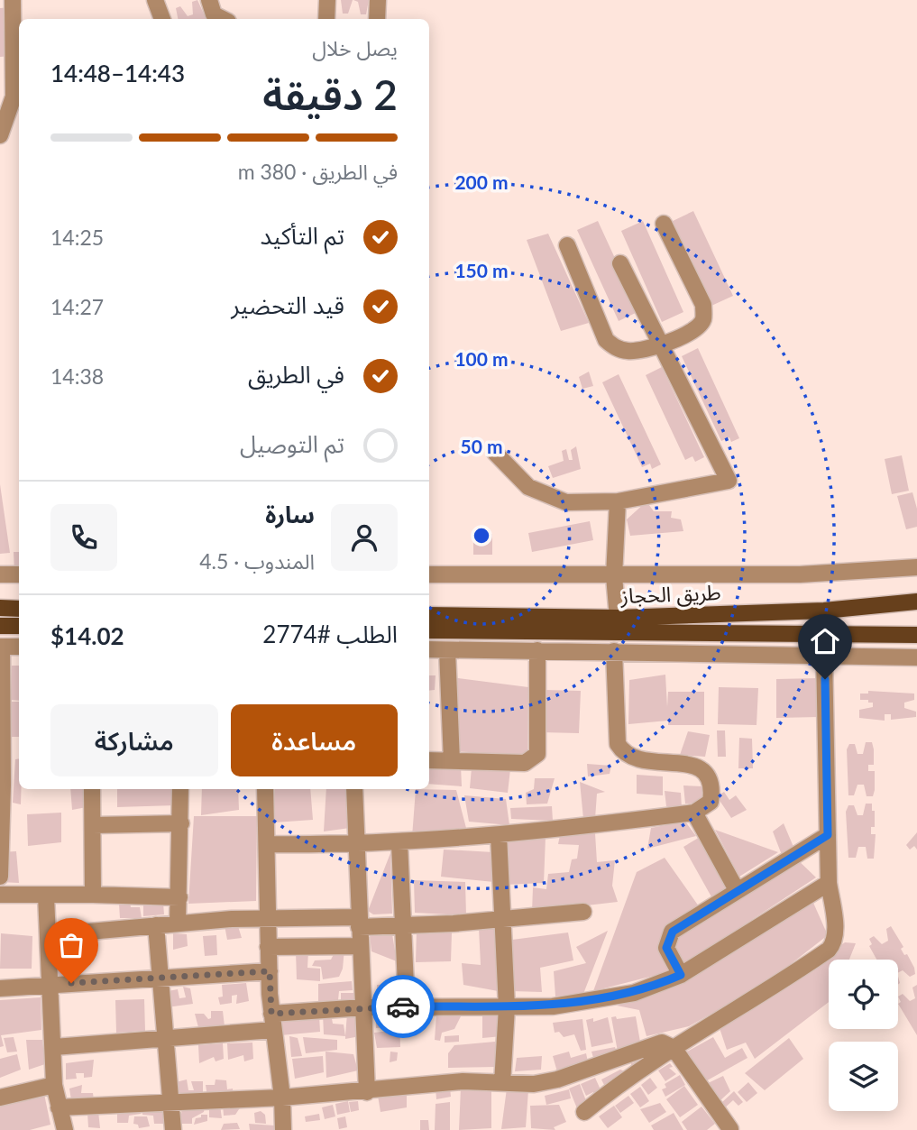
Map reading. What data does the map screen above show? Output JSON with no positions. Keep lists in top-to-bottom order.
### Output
{
  "streets": {
    "main road": ["طريق الحجاز"]
  },
  "page": {
    "heading": ["2 دقيقة", "يصل خلال", "14:43–14:48"],
    "panel": [
      "سارة",
      "المندوب · 4.5",
      "الطلب #2774",
      "$14.02"
    ],
    "bar": "في الطريق · 380 m",
    "list": [
      ["تم التأكيد", "14:25"],
      ["قيد التحضير", "14:27"],
      ["في الطريق", "14:38"],
      "تم التوصيل"
    ],
    "buttons": ["مساعدة", "مشاركة"]
  },
  "rings": [
    "200 m",
    "150 m",
    "100 m",
    "50 m"
  ]
}
